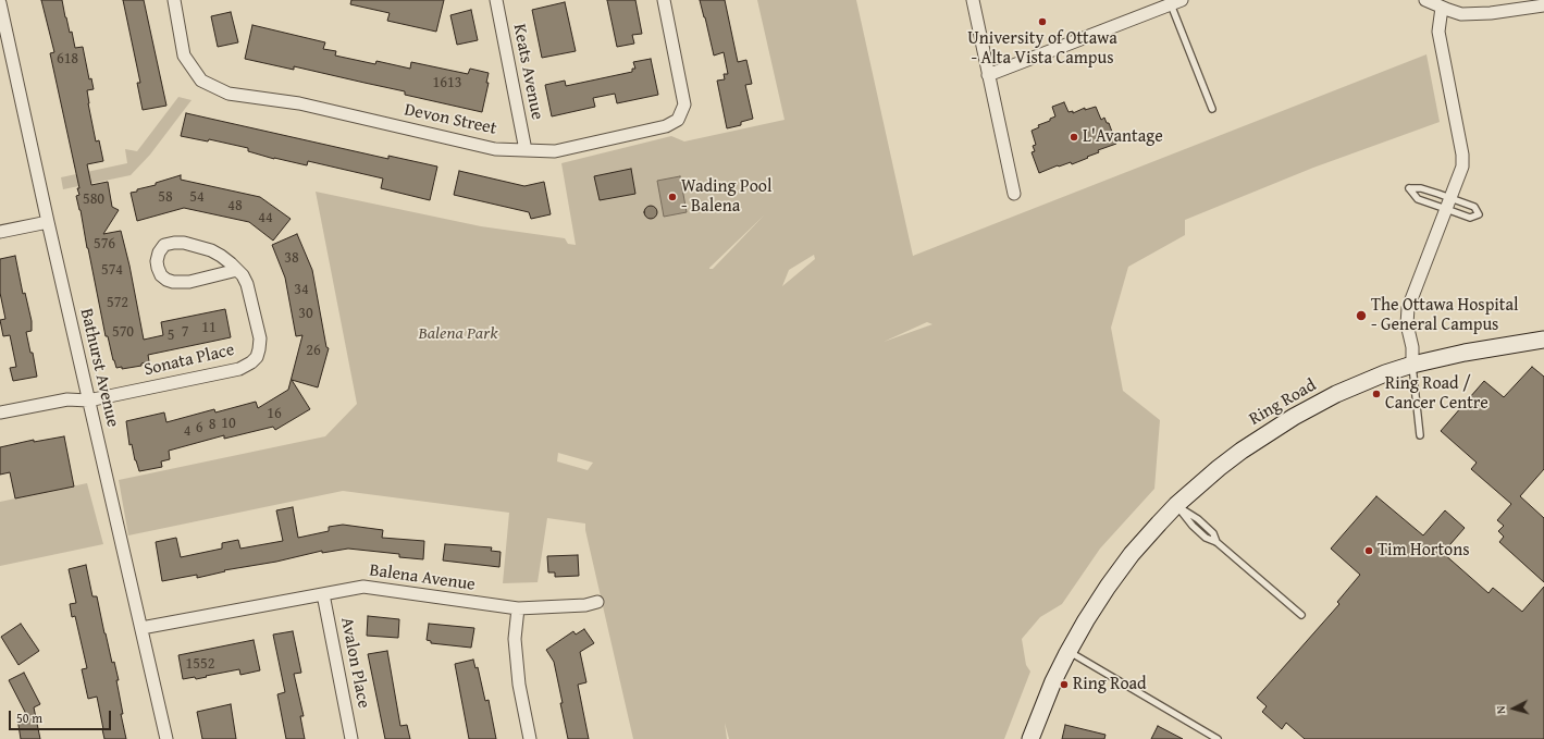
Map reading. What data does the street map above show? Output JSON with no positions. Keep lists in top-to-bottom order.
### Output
{
  "streets": {
    "street": [
      "Keats Avenue",
      "Devon Street",
      "Sonata Place",
      "Bathurst Avenue",
      "Ring Road",
      "Balena Avenue",
      "Avalon Place"
    ]
  },
  "crossings": [
    ["Keats Avenue", "Devon Street"],
    ["Sonata Place", "Bathurst Avenue"],
    ["Bathurst Avenue", "Balena Avenue"],
    ["Balena Avenue", "Avalon Place"]
  ],
  "parks": ["Balena Park"],
  "places": [
    "University of Ottawa - Alta Vista Campus",
    "L'Avantage",
    "Wading Pool - Balena",
    "The Ottawa Hospital - General Campus",
    "Ring Road / Cancer Centre",
    "Tim Hortons",
    "Ring Road"
  ],
  "house_numbers": [
    "618",
    "1613",
    "58",
    "54",
    "580",
    "48",
    "44",
    "576",
    "38",
    "574",
    "34",
    "572",
    "30",
    "11",
    "570",
    "7",
    "5",
    "26",
    "16",
    "10",
    "8",
    "6",
    "4",
    "1552"
  ],
  "scale_bar": "50 m",
  "north": "left"
}
